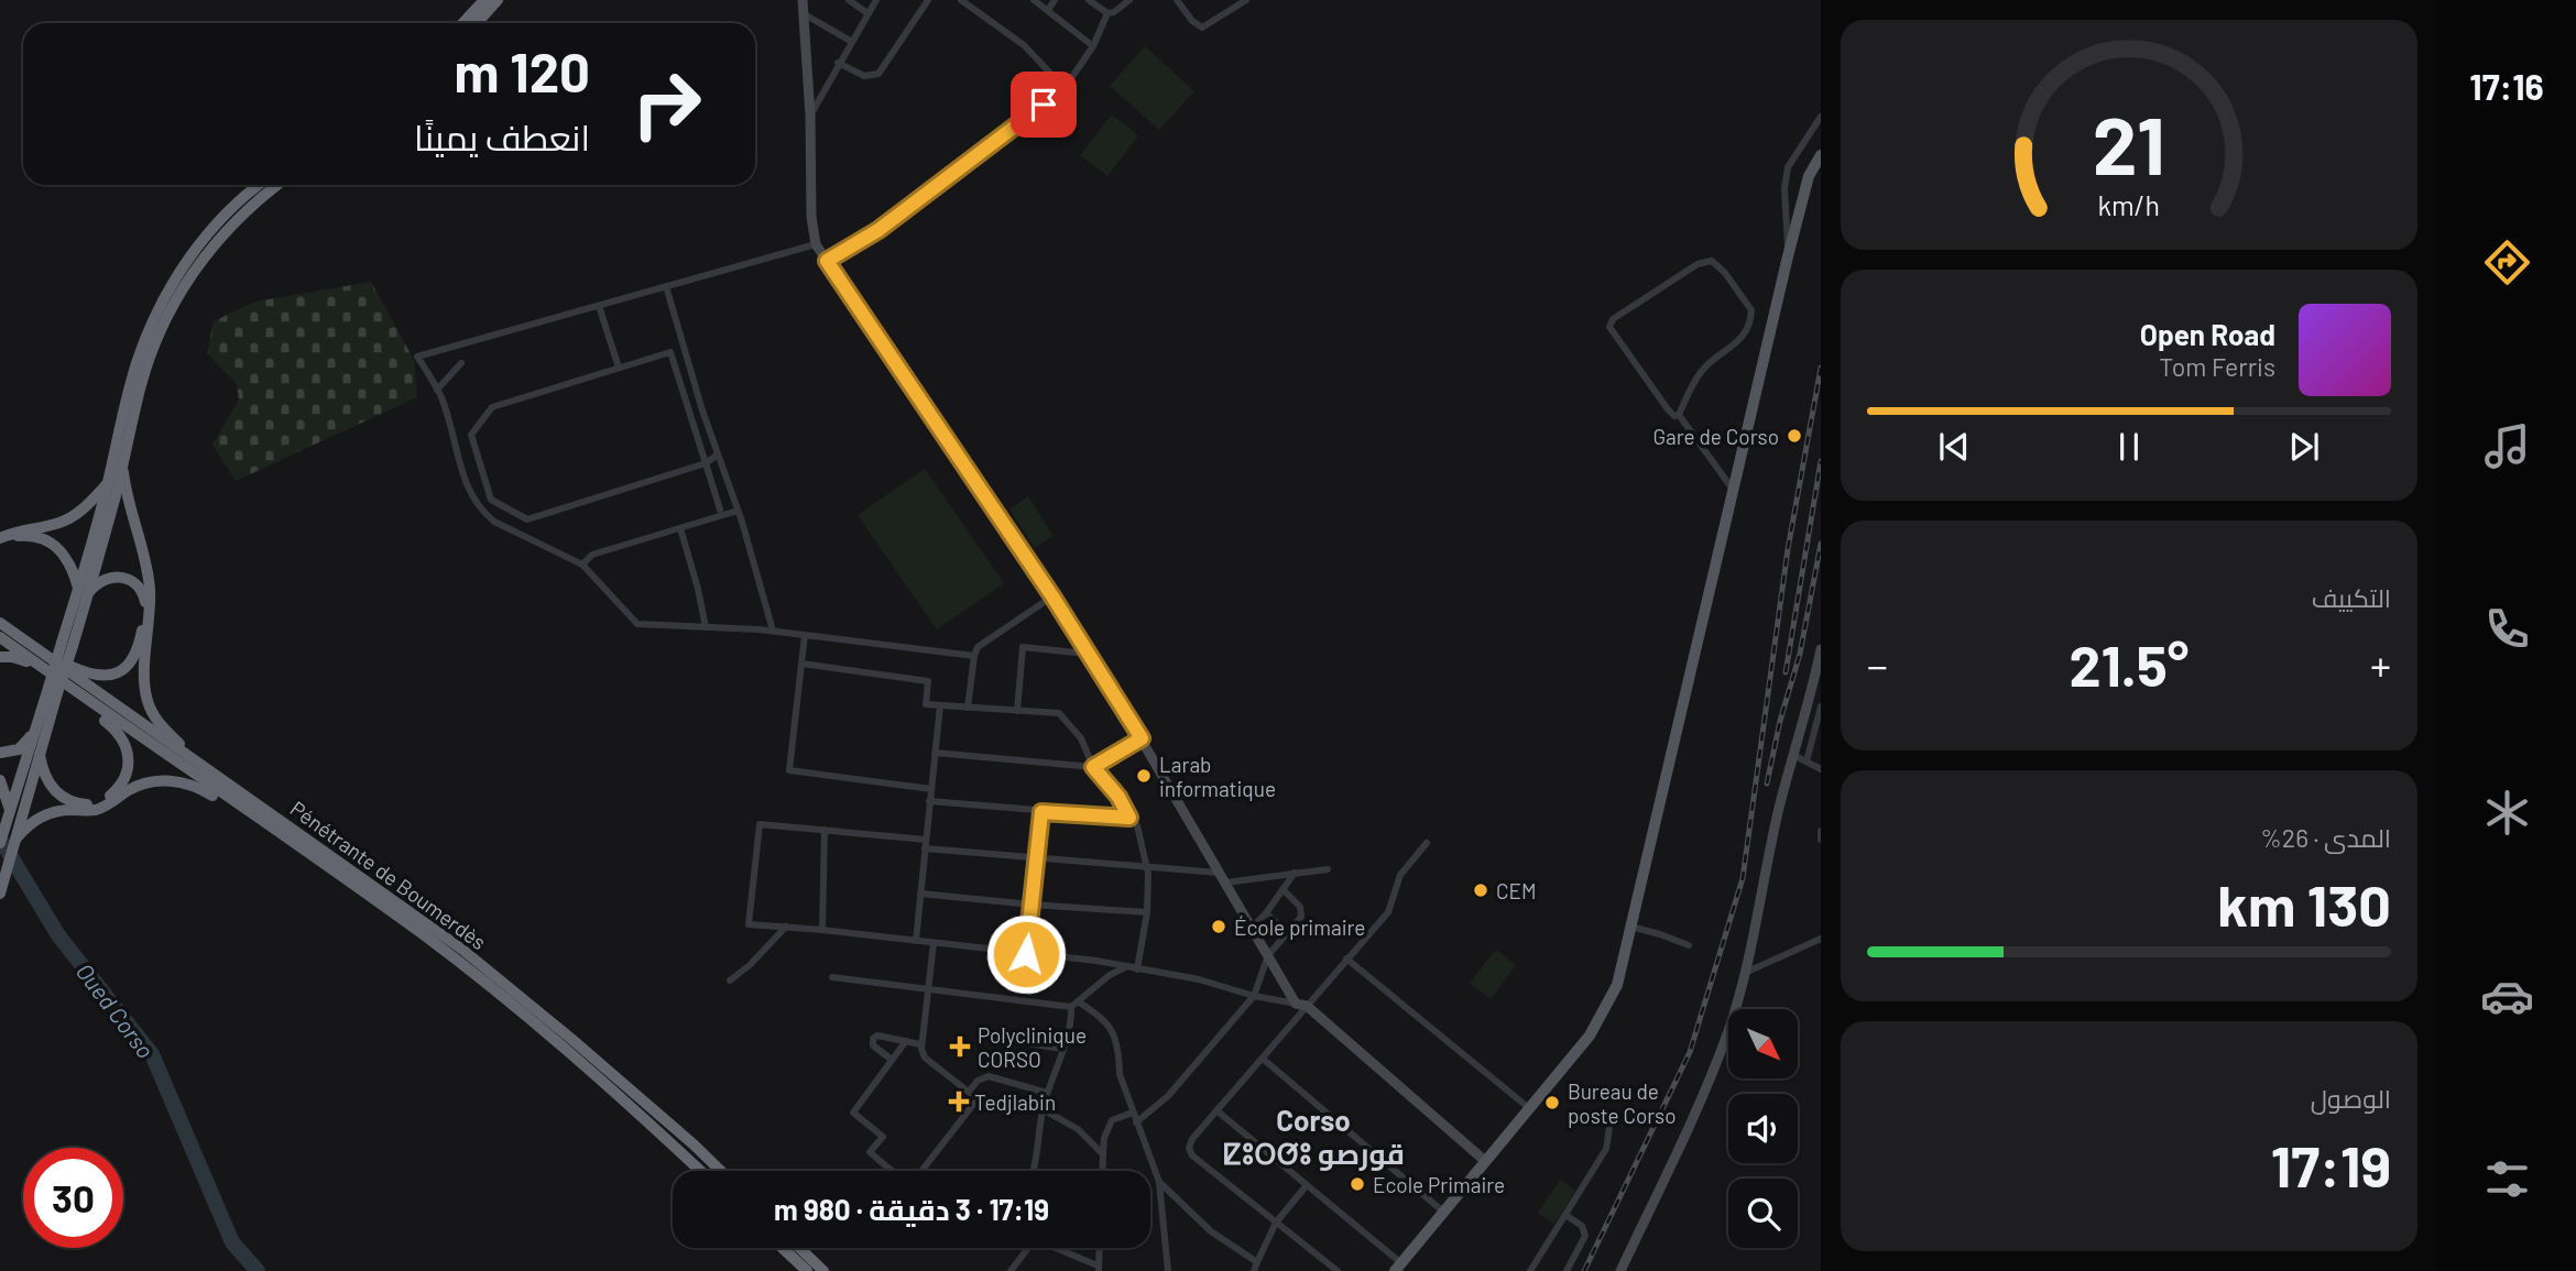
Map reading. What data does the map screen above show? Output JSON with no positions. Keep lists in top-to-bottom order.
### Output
{
  "streets": {
    "highway": ["Pénétrante de Boumerdès"]
  },
  "districts": ["Corso ⵇⵓⵔⵚⵓ قورصو"],
  "water": ["Oued Corso"],
  "places": {
    "other": [
      "Gare de Corso",
      "Larab informatique",
      "CEM",
      "École primaire",
      "Bureau de poste Corso",
      "Ecole Primaire"
    ],
    "health": ["Polyclinique CORSO", "Tedjlabin"]
  },
  "north": "bottom right",
  "page": {
    "tabs": "17:16",
    "turn": ["120 m", "انعطف يمينًا"],
    "song": ["Open Road", "Tom Ferris"],
    "tile": [
      "التكييف",
      ["المدى · 26%", "130 km"],
      ["الوصول", "17:19"]
    ],
    "heat": ["−", "21.5°", "+"],
    "limit": "30",
    "trip": "17:19 · 3 دقيقة · 980 m",
    "gauge": ["21", "km/h"]
  }
}
